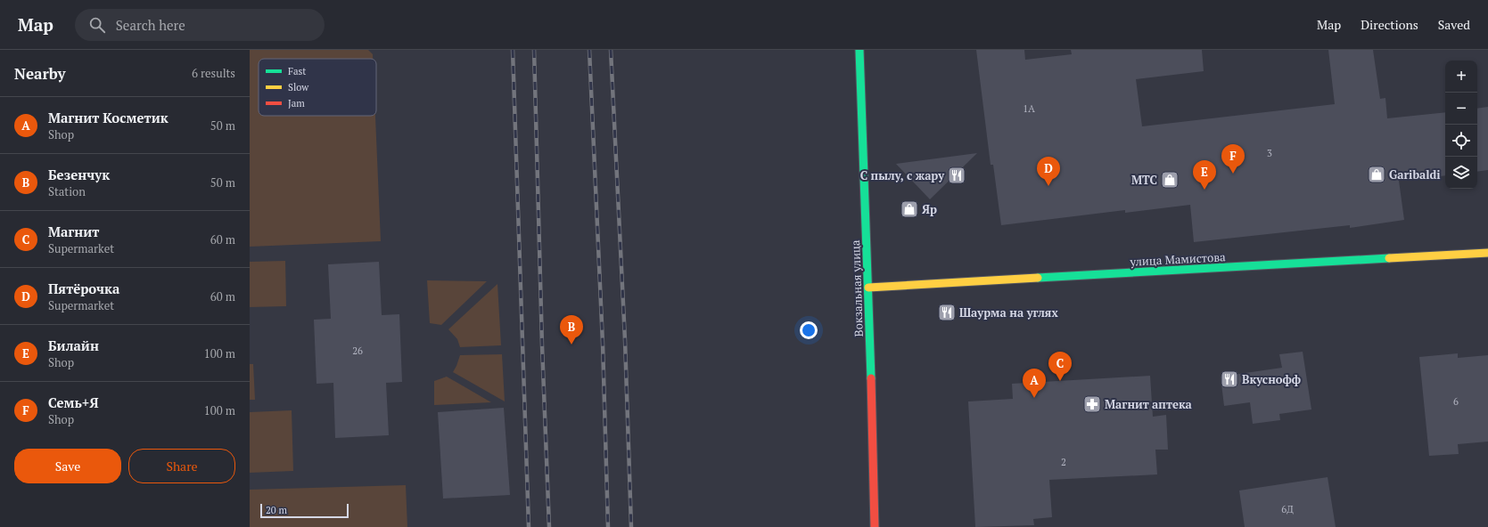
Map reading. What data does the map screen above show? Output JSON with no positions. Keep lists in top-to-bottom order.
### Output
{
  "streets": {
    "street": ["улица Мамистова", "Вокзальная улица"]
  },
  "crossings": [
    ["улица Мамистова", "Вокзальная улица"]
  ],
  "places": {
    "shop": ["Garibaldi", "МТС", "Яр"],
    "restaurant": ["С пылу, с жару", "Шаурма на углях", "Вкуснофф"],
    "pharmacy": ["Магнит аптека"]
  },
  "house_numbers": [
    "1А",
    "3",
    "26",
    "6",
    "2",
    "6Д"
  ],
  "legend": ["Fast", "Slow", "Jam"],
  "scale_bar": "20 m",
  "page": {
    "header": "Map",
    "search": "Search here",
    "nav": ["Map", "Directions", "Saved"],
    "heading": ["Nearby", "6 results"],
    "map_buttons": ["+", "−"],
    "list": [
      {
        "mark": "A",
        "name": "Магнит Косметик",
        "note": "Shop",
        "value": "50 m"
      },
      {
        "mark": "B",
        "name": "Безенчук",
        "note": "Station",
        "value": "50 m"
      },
      {
        "mark": "C",
        "name": "Магнит",
        "note": "Supermarket",
        "value": "60 m"
      },
      {
        "mark": "D",
        "name": "Пятёрочка",
        "note": "Supermarket",
        "value": "60 m"
      },
      {
        "mark": "E",
        "name": "Билайн",
        "note": "Shop",
        "value": "100 m"
      },
      {
        "mark": "F",
        "name": "Семь+Я",
        "note": "Shop",
        "value": "100 m"
      }
    ],
    "pins": [
      "F",
      "D",
      "E",
      "B",
      "C",
      "A"
    ],
    "buttons": ["Save", "Share"],
    "scale": "20 m"
  }
}
